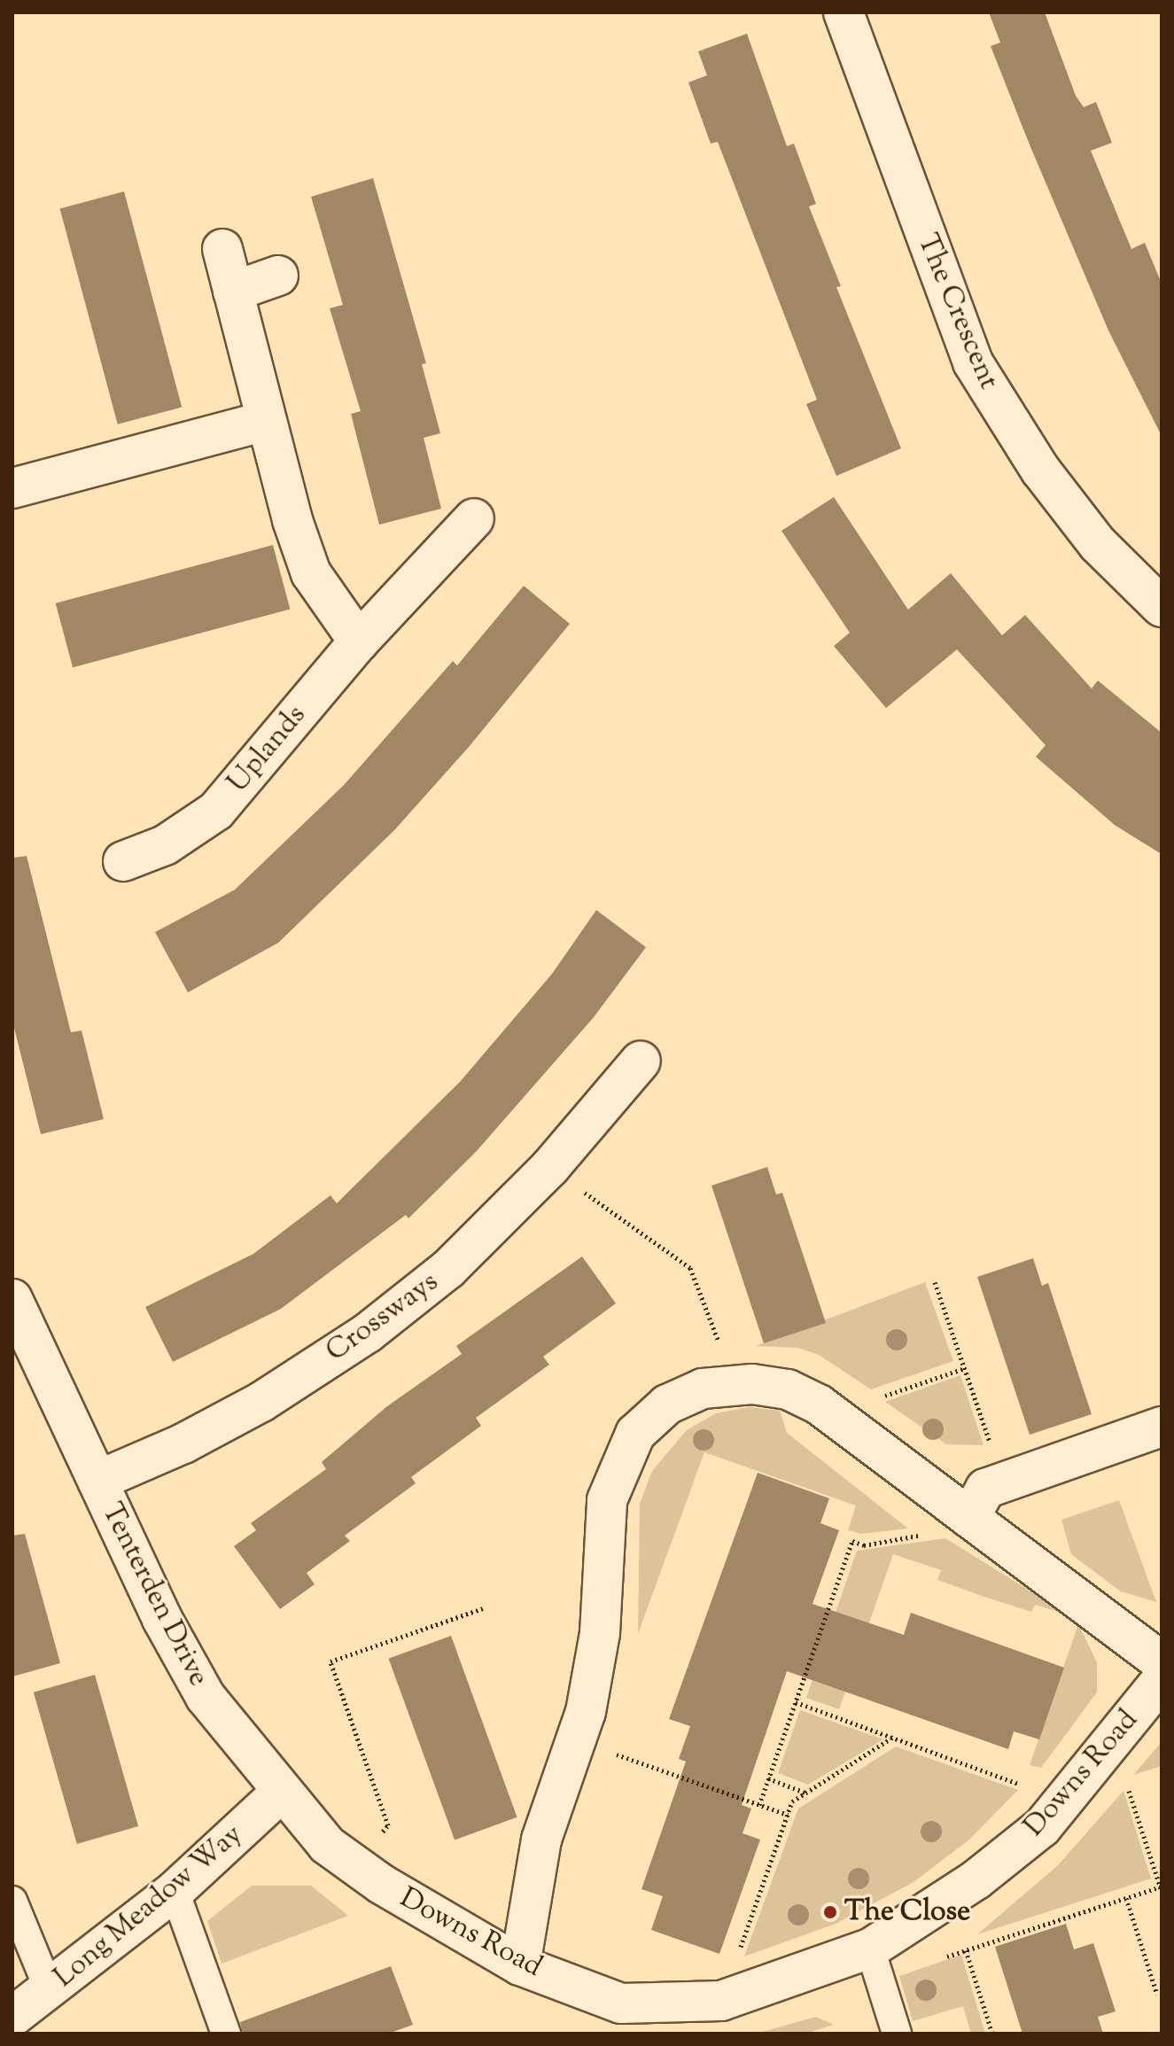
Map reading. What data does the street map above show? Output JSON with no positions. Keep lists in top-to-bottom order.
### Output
{
  "streets": {
    "street": [
      "The Crescent",
      "Uplands",
      "Crossways",
      "Tenterden Drive",
      "Downs Road",
      "Long Meadow Way"
    ]
  },
  "crossings": [
    ["Crossways", "Tenterden Drive"],
    ["Tenterden Drive", "Downs Road"],
    ["Tenterden Drive", "Long Meadow Way"]
  ],
  "places": ["The Close"]
}
